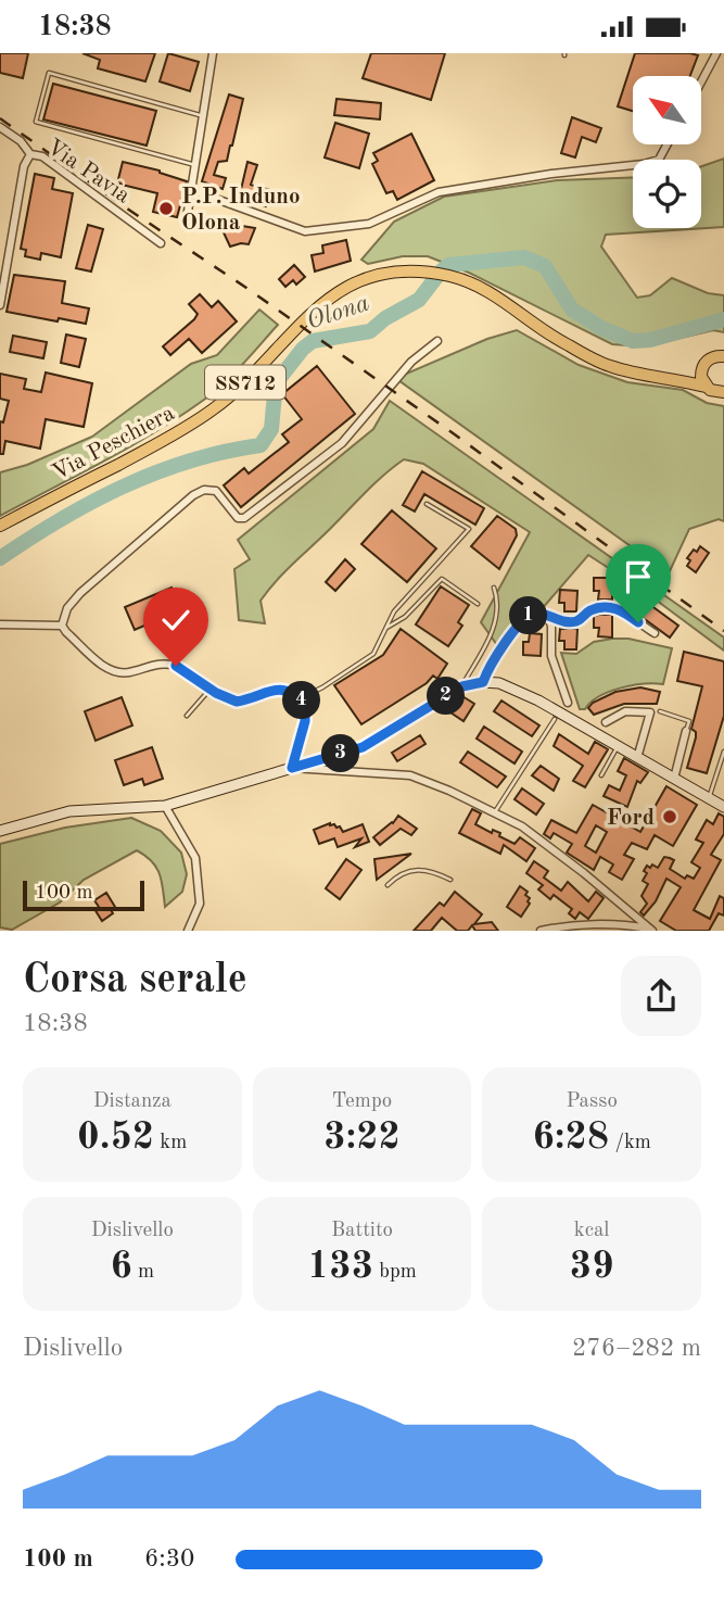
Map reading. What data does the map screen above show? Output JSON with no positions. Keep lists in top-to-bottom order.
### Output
{
  "streets": {
    "main road": ["SS712", "Via Peschiera"],
    "street": ["Via Pavia"]
  },
  "crossings": [
    ["SS712", "Via Peschiera"]
  ],
  "water": ["Olona"],
  "places": ["P.P. Induno Olona", "Ford"],
  "scale_bar": "100 m",
  "north": "top left",
  "page": {
    "status": "18:38",
    "pins": [
      "1",
      "2",
      "4",
      "3"
    ],
    "scale": "100 m",
    "heading": ["Corsa serale", "18:38"],
    "stats": [
      ["Distanza", "0.52 km"],
      ["Tempo", "3:22"],
      ["Passo", "6:28 /km"],
      ["Dislivello", "6 m"],
      ["Battito", "133 bpm"],
      ["kcal", "39"]
    ],
    "chart": ["Dislivello", "276–282 m"],
    "list": [
      {
        "name": "100 m",
        "note": "6:30"
      }
    ]
  }
}
